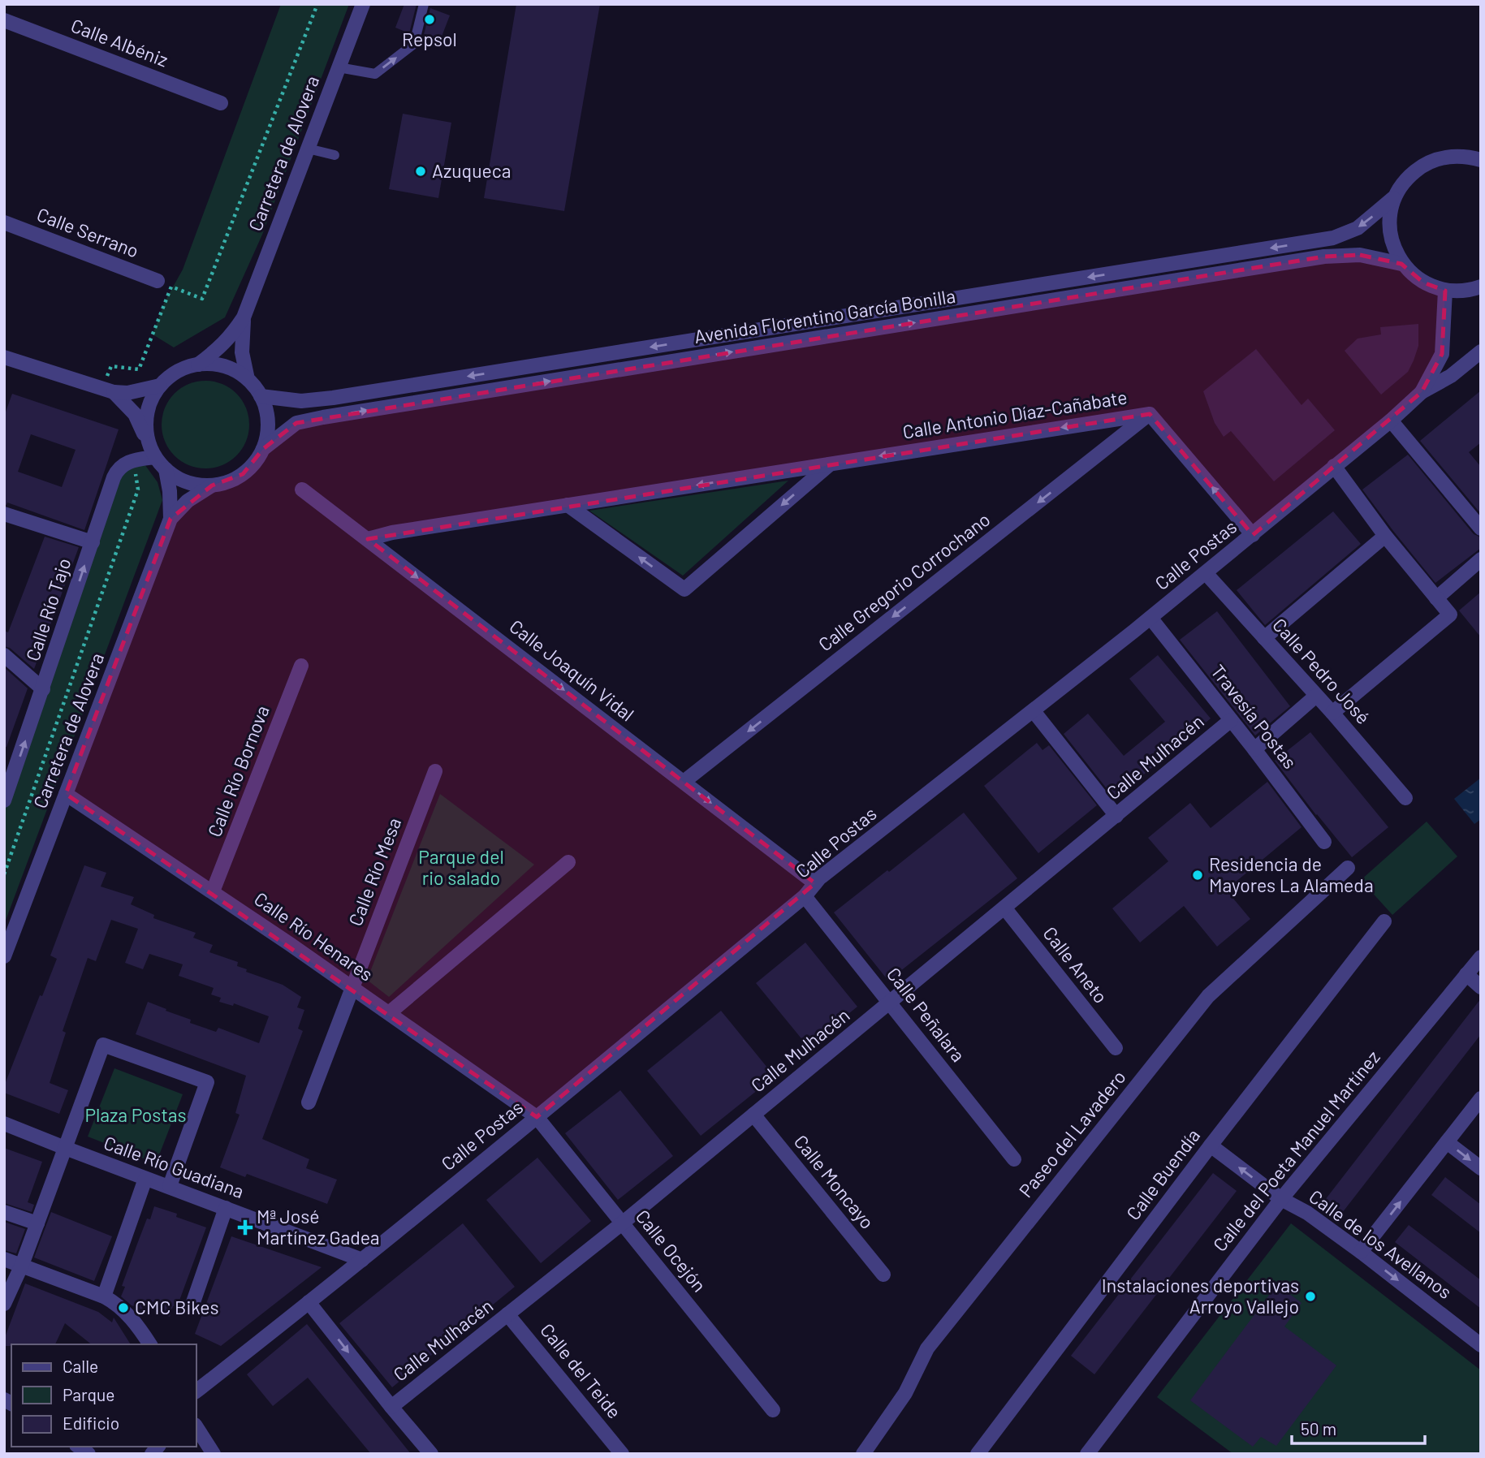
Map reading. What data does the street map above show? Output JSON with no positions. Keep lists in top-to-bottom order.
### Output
{
  "streets": {
    "street": [
      "Calle Albéniz",
      "Carretera de Alovera",
      "Calle Serrano",
      "Avenida Florentino García Bonilla",
      "Calle Antonio Díaz-Cañabate",
      "Calle Postas",
      "Calle Gregorio Corrochano",
      "Calle Río Tajo",
      "Calle Joaquín Vidal",
      "Calle Pedro José",
      "Travesía Postas",
      "Calle Mulhacén",
      "Calle Río Bornova",
      "Calle Río Mesa",
      "Calle Río Henares",
      "Calle Aneto",
      "Calle Peñalara",
      "Paseo del Lavadero",
      "Calle del Poeta Manuel Martínez",
      "Calle Río Guadiana",
      "Calle Buendía",
      "Calle Moncayo",
      "Calle de los Avellanos",
      "Calle Ocejón",
      "Calle del Teide"
    ]
  },
  "crossings": [
    ["Carretera de Alovera", "Avenida Florentino García Bonilla"],
    ["Carretera de Alovera", "Calle Río Tajo"],
    ["Carretera de Alovera", "Calle Río Henares"],
    ["Avenida Florentino García Bonilla", "Calle Río Tajo"],
    ["Calle Antonio Díaz-Cañabate", "Calle Postas"],
    ["Calle Antonio Díaz-Cañabate", "Calle Gregorio Corrochano"],
    ["Calle Antonio Díaz-Cañabate", "Calle Joaquín Vidal"],
    ["Calle Postas", "Calle Joaquín Vidal"],
    ["Calle Postas", "Calle Pedro José"],
    ["Calle Postas", "Travesía Postas"],
    ["Calle Postas", "Calle Río Henares"],
    ["Calle Postas", "Calle Peñalara"],
    ["Calle Postas", "Calle Río Guadiana"],
    ["Calle Postas", "Calle Ocejón"],
    ["Calle Gregorio Corrochano", "Calle Joaquín Vidal"],
    ["Travesía Postas", "Calle Mulhacén"],
    ["Calle Mulhacén", "Calle Aneto"],
    ["Calle Mulhacén", "Calle Peñalara"],
    ["Calle Mulhacén", "Calle Moncayo"],
    ["Calle Mulhacén", "Calle Ocejón"],
    ["Calle Mulhacén", "Calle del Teide"],
    ["Calle Río Bornova", "Calle Río Henares"],
    ["Calle Río Mesa", "Calle Río Henares"],
    ["Calle Río Henares", "Calle Ocejón"],
    ["Calle del Poeta Manuel Martínez", "Calle de los Avellanos"],
    ["Calle Buendía", "Calle de los Avellanos"]
  ],
  "one_way": [
    "Calle Antonio Díaz-Cañabate",
    "Calle Gregorio Corrochano",
    "Calle Río Tajo",
    "Calle Joaquín Vidal"
  ],
  "parks": ["Parque del rio salado", "Plaza Postas"],
  "places": {
    "other": [
      "Repsol",
      "Azuqueca",
      "Residencia de Mayores La Alameda",
      "Instalaciones deportivas Arroyo Vallejo",
      "CMC Bikes"
    ],
    "health": ["Mª José Martínez Gadea"]
  },
  "legend": ["Calle", "Parque", "Edificio"],
  "scale_bar": "50 m"
}
